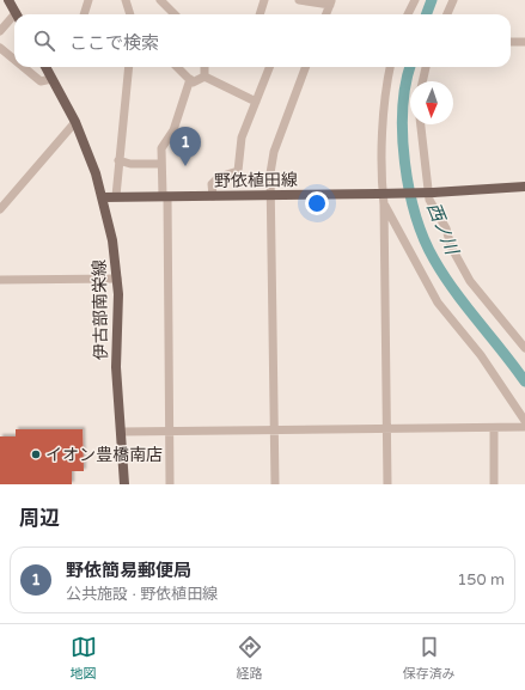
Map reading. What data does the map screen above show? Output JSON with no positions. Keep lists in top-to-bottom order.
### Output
{
  "streets": {
    "main road": ["野依植田線", "伊古部南栄線"]
  },
  "crossings": [
    ["野依植田線", "伊古部南栄線"]
  ],
  "water": ["西ノ川"],
  "places": ["イオン豊橋南店"],
  "north": "bottom",
  "page": {
    "search": "ここで検索",
    "pins": "1",
    "heading": "周辺",
    "list": [
      {
        "mark": "1",
        "name": "野依簡易郵便局",
        "note": "公共施設 · 野依植田線",
        "value": "150 m"
      }
    ],
    "nav": ["地図", "経路", "保存済み"]
  }
}
